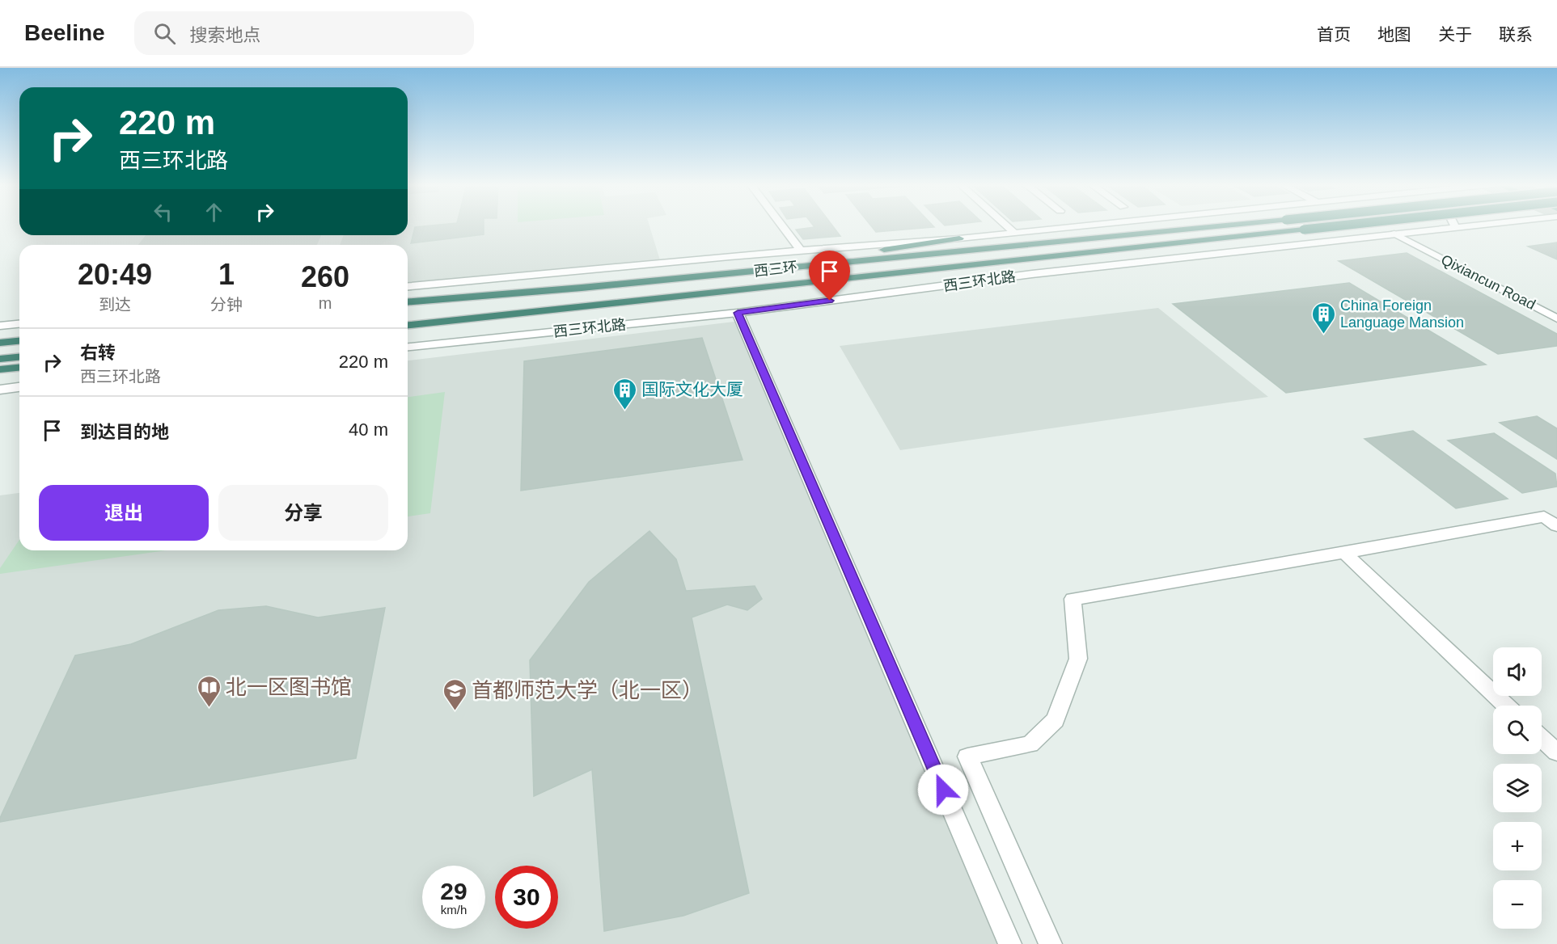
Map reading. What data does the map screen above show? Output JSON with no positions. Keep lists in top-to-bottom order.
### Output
{
  "streets": {
    "highway": ["西三环"],
    "street": ["西三环北路", "Qixiancun Road"]
  },
  "crossings": [
    ["西三环北路", "Qixiancun Road"]
  ],
  "places": {
    "building": ["China Foreign Language Mansion", "国际文化大厦"],
    "library": ["北一区图书馆"],
    "school or university": ["首都师范大学（北一区）"]
  },
  "page": {
    "header": "Beeline",
    "search": "搜索地点",
    "nav": [
      "首页",
      "地图",
      "关于",
      "联系"
    ],
    "turn": ["220 m", "西三环北路"],
    "eta": [
      "20:49",
      "到达",
      "1",
      "分钟",
      "260",
      "m"
    ],
    "list": [
      {
        "name": "右转",
        "note": "西三环北路",
        "value": "220 m"
      },
      {
        "name": "到达目的地",
        "value": "40 m"
      }
    ],
    "buttons": ["退出", "分享"],
    "map_buttons": ["+", "−"],
    "speed": "29 km/h",
    "limit": "30"
  }
}
